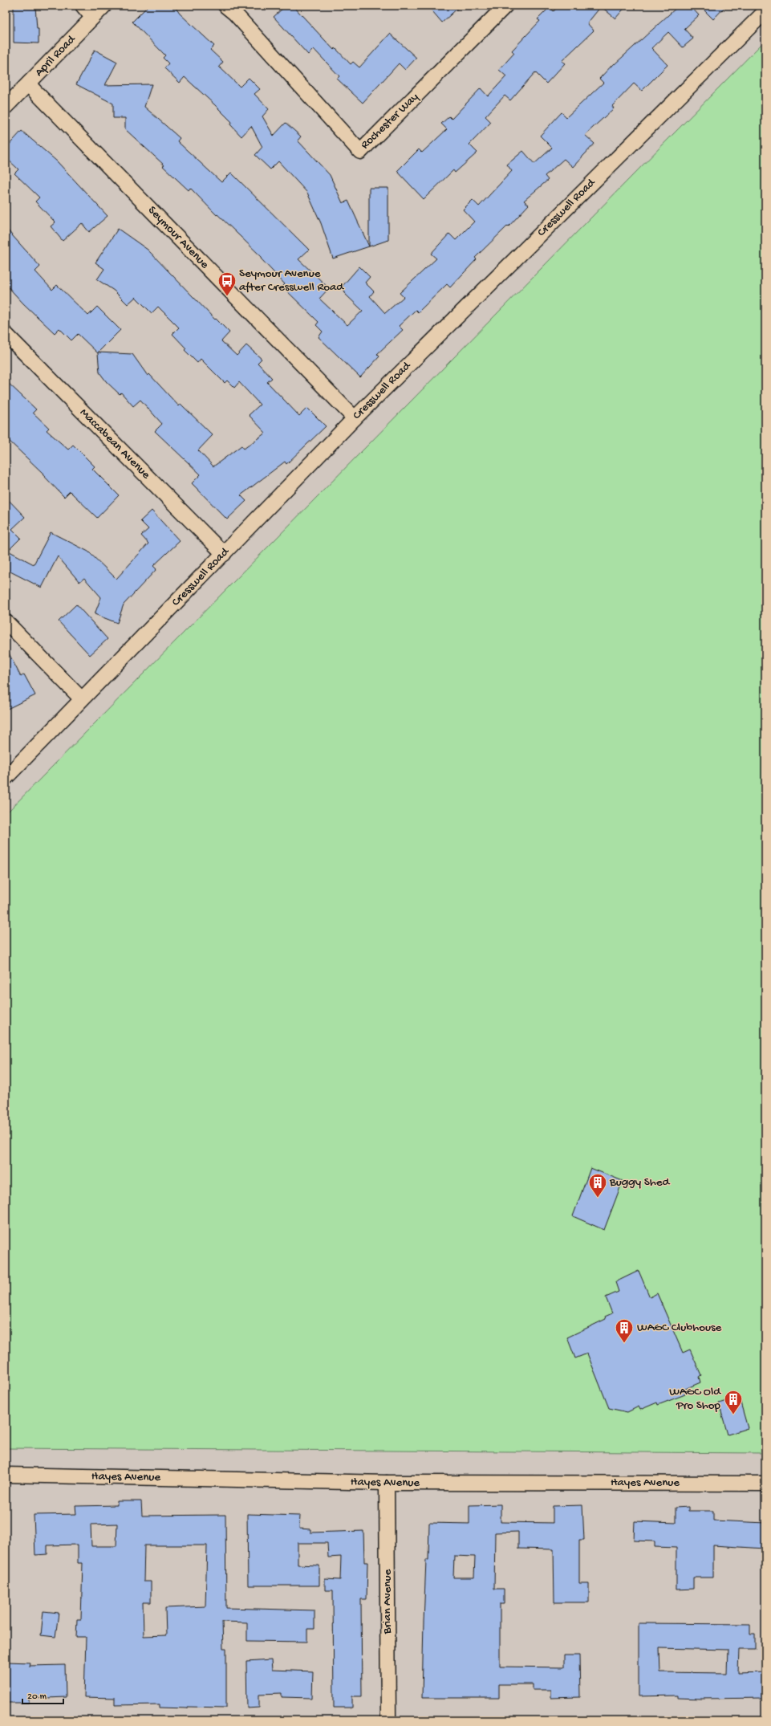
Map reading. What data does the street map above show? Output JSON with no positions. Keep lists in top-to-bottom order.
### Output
{
  "streets": {
    "street": [
      "April Road",
      "Rochester Way",
      "Cresswell Road",
      "Seymour Avenue",
      "Maccabean Avenue",
      "Hayes Avenue",
      "Brian Avenue"
    ]
  },
  "crossings": [
    ["April Road", "Seymour Avenue"],
    ["Cresswell Road", "Seymour Avenue"],
    ["Cresswell Road", "Maccabean Avenue"],
    ["Hayes Avenue", "Brian Avenue"]
  ],
  "places": {
    "bus stop": ["Seymour Avenue after Cresswell Road"],
    "building": ["Buggy Shed", "WAGC Clubhouse", "WAGC Old Pro Shop"]
  },
  "scale_bar": "20 m"
}
